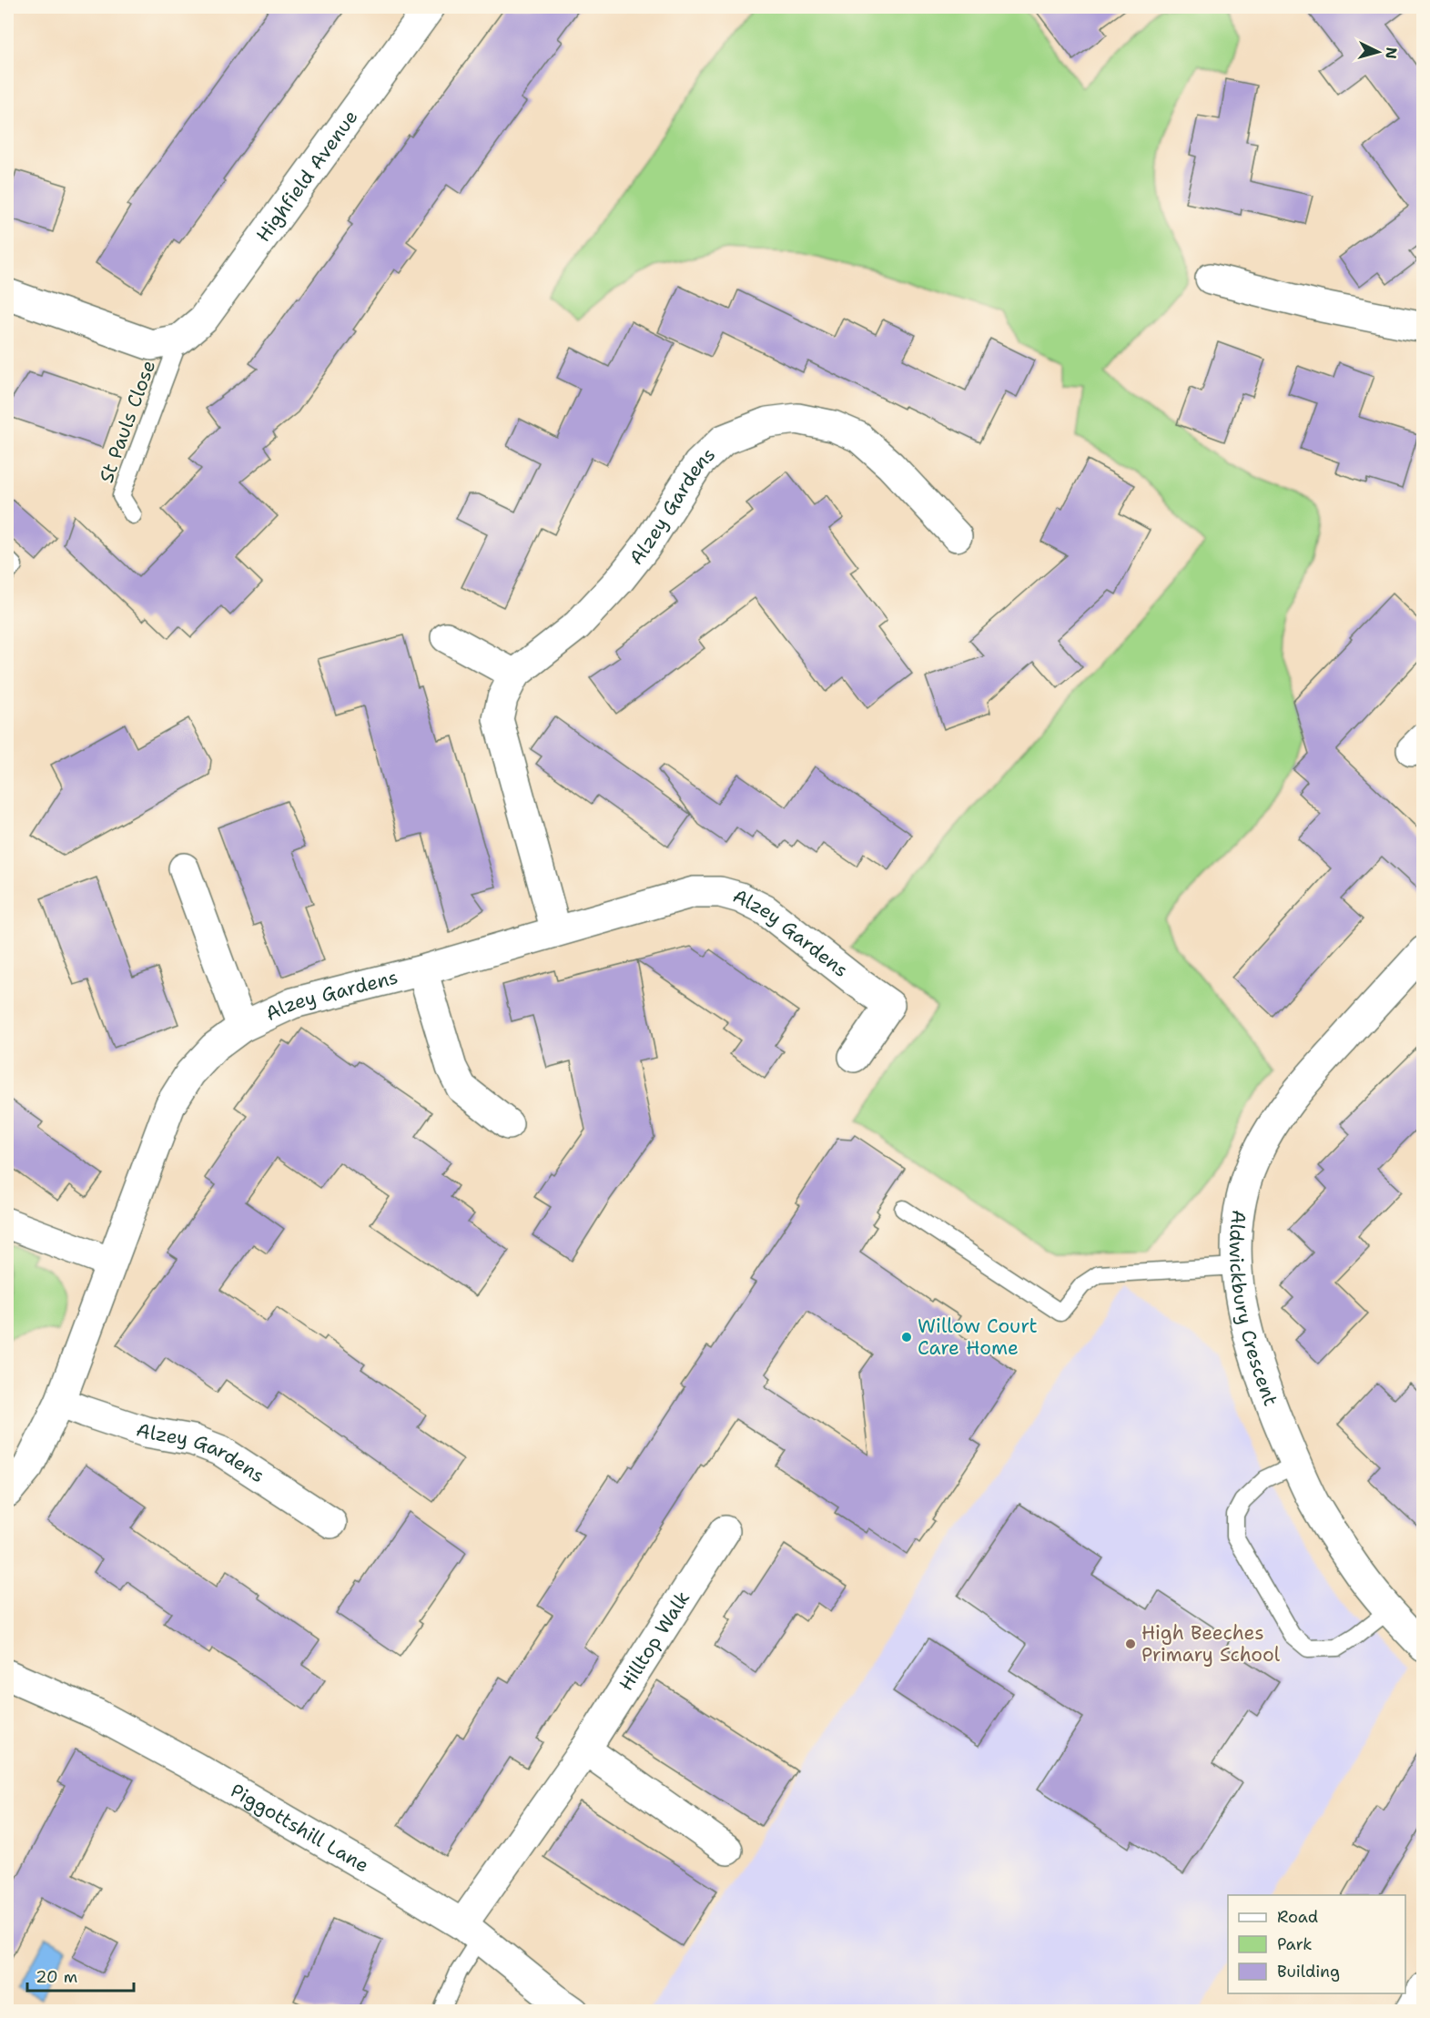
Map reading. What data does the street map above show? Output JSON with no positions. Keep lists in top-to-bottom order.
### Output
{
  "streets": {
    "street": [
      "Highfield Avenue",
      "Alzey Gardens",
      "Aldwickbury Crescent",
      "Hilltop Walk",
      "Piggottshill Lane"
    ],
    "lane": ["St Pauls Close"]
  },
  "crossings": [
    ["Highfield Avenue", "St Pauls Close"],
    ["Hilltop Walk", "Piggottshill Lane"]
  ],
  "places": ["Willow Court Care Home", "High Beeches Primary School"],
  "legend": ["Road", "Park", "Building"],
  "scale_bar": "20 m",
  "north": "right"
}
